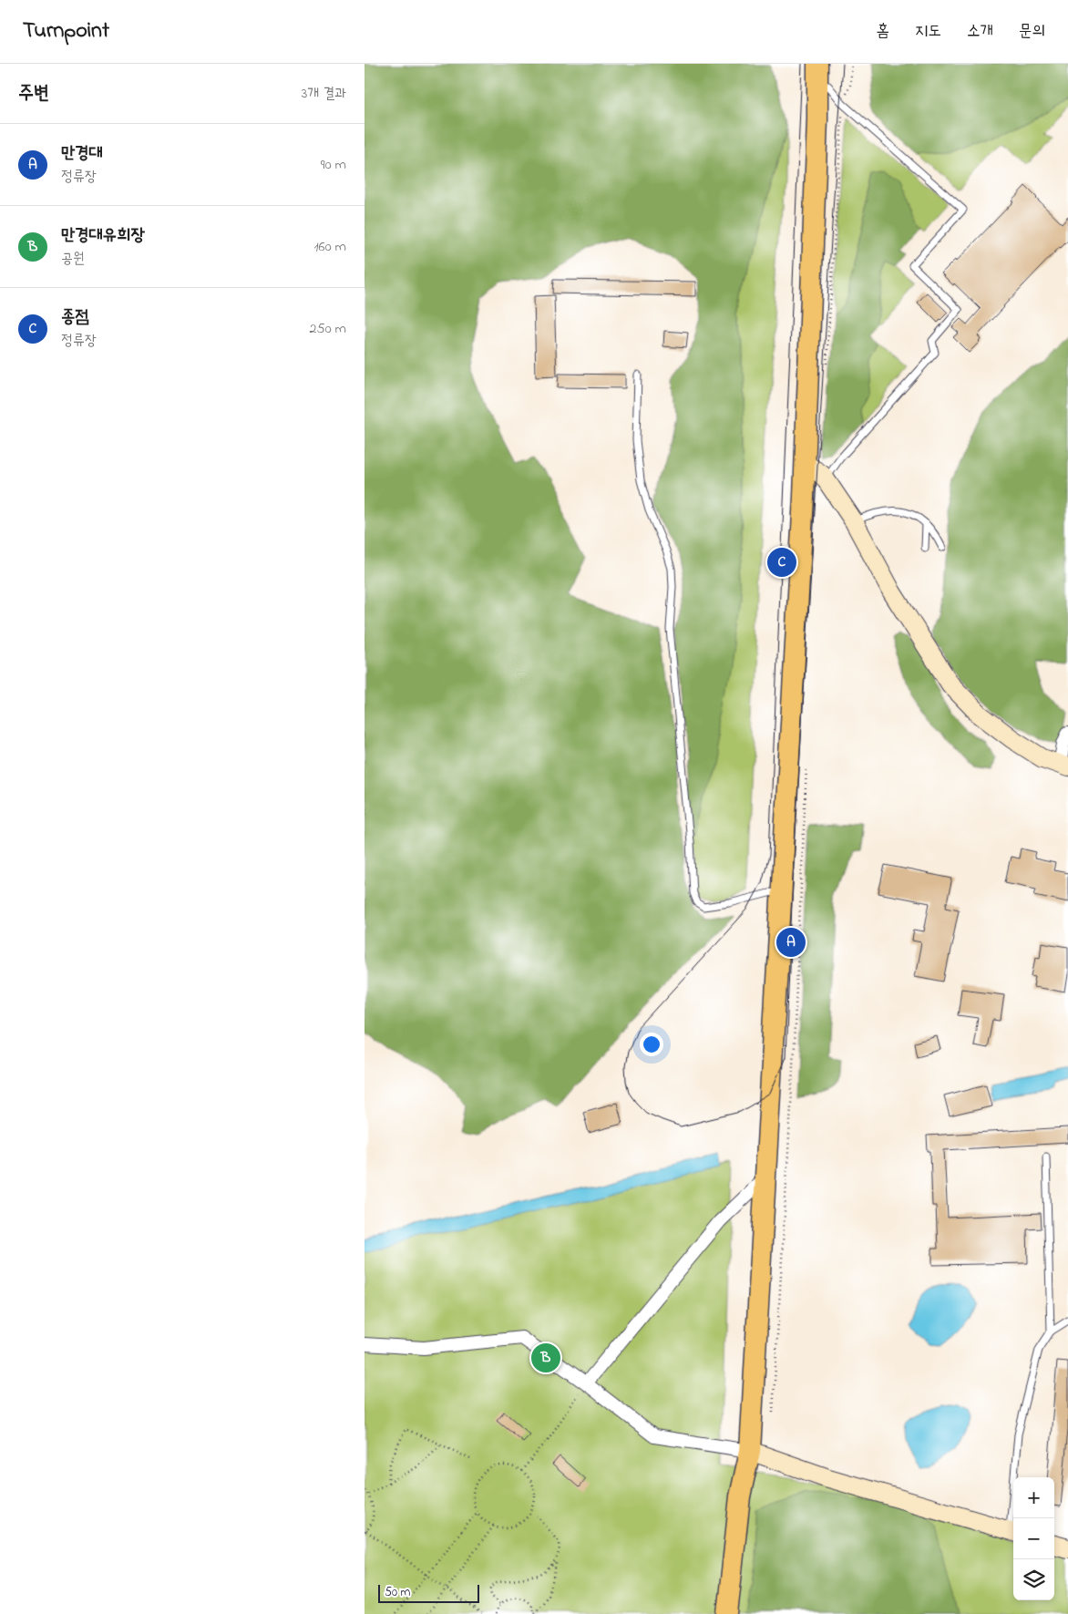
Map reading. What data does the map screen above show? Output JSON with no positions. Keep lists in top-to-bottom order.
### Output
{
  "scale_bar": "50 m",
  "page": {
    "header": "Turnpoint",
    "nav": [
      "홈",
      "지도",
      "소개",
      "문의"
    ],
    "heading": ["주변", "3개 결과"],
    "list": [
      {
        "mark": "A",
        "name": "만경대",
        "note": "정류장",
        "value": "90 m"
      },
      {
        "mark": "B",
        "name": "만경대유희장",
        "note": "공원",
        "value": "160 m"
      },
      {
        "mark": "C",
        "name": "종점",
        "note": "정류장",
        "value": "250 m"
      }
    ],
    "pins": ["C", "A", "B"],
    "map_buttons": ["+", "−"],
    "scale": "50 m"
  }
}
